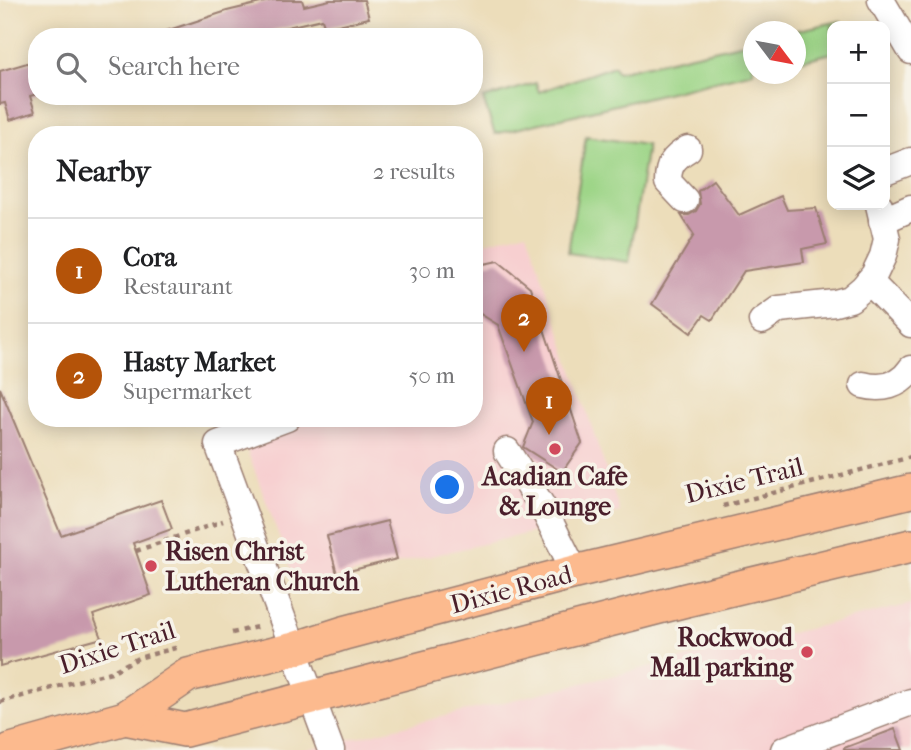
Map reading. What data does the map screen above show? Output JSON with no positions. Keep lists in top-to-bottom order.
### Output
{
  "streets": {
    "main road": ["Dixie Road"],
    "path": ["Dixie Trail"]
  },
  "places": ["Acadian Cafe & Lounge", "Risen Christ Lutheran Church", "Rockwood Mall parking"],
  "north": "bottom right",
  "page": {
    "map_buttons": ["+", "−"],
    "search": "Search here",
    "heading": ["Nearby", "2 results"],
    "list": [
      {
        "mark": "1",
        "name": "Cora",
        "note": "Restaurant",
        "value": "30 m"
      },
      {
        "mark": "2",
        "name": "Hasty Market",
        "note": "Supermarket",
        "value": "50 m"
      }
    ],
    "pins": ["2", "1"]
  }
}
